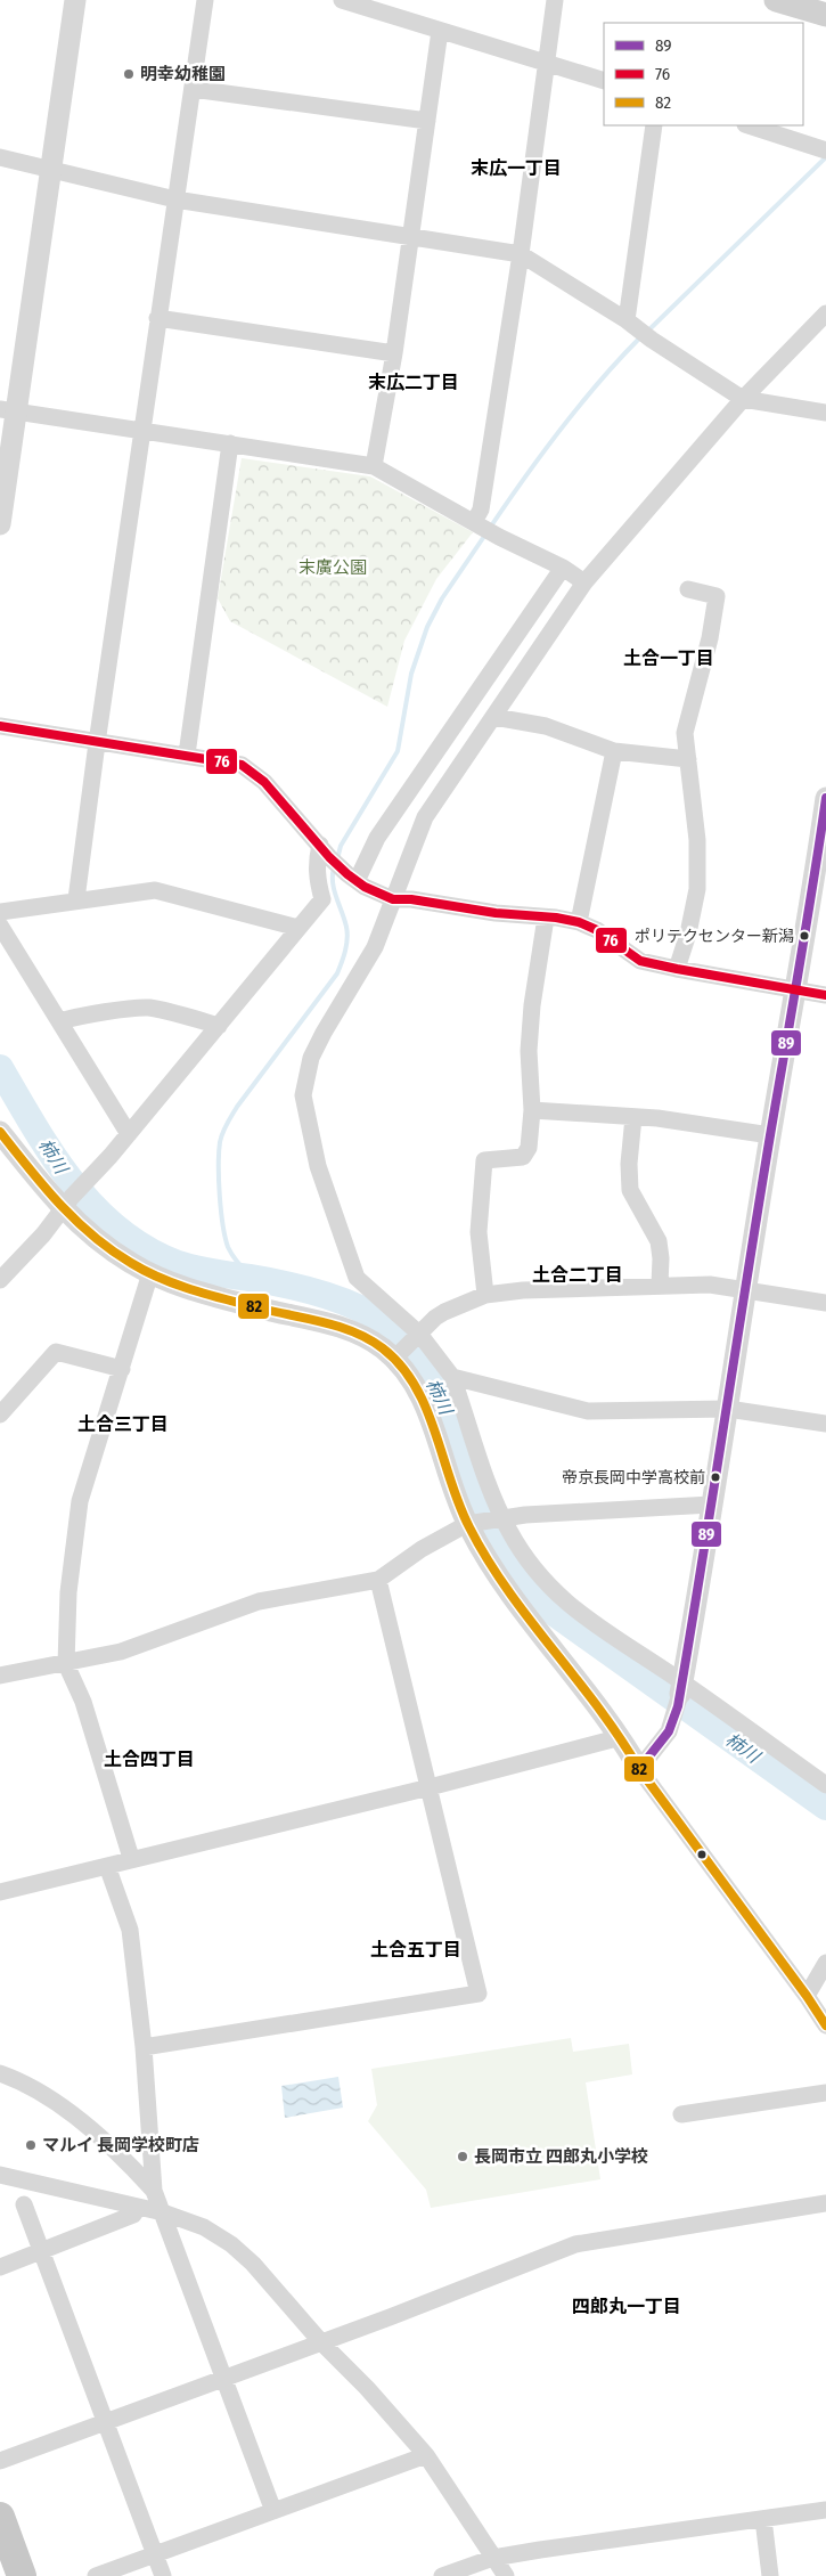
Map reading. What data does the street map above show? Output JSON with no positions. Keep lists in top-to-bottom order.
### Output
{
  "districts": [
    "末広一丁目",
    "末広二丁目",
    "土合一丁目",
    "土合二丁目",
    "土合三丁目",
    "土合四丁目",
    "土合五丁目",
    "四郎丸一丁目"
  ],
  "water": ["柿川"],
  "parks": ["末廣公園"],
  "places": [
    "明幸幼稚園",
    "ポリテクセンター新潟",
    "帝京長岡中学高校前",
    "マルイ 長岡学校町店",
    "長岡市立 四郎丸小学校"
  ],
  "lines": ["transit line 76", "transit line 89", "transit line 82"],
  "legend": ["89", "76", "82"]
}
